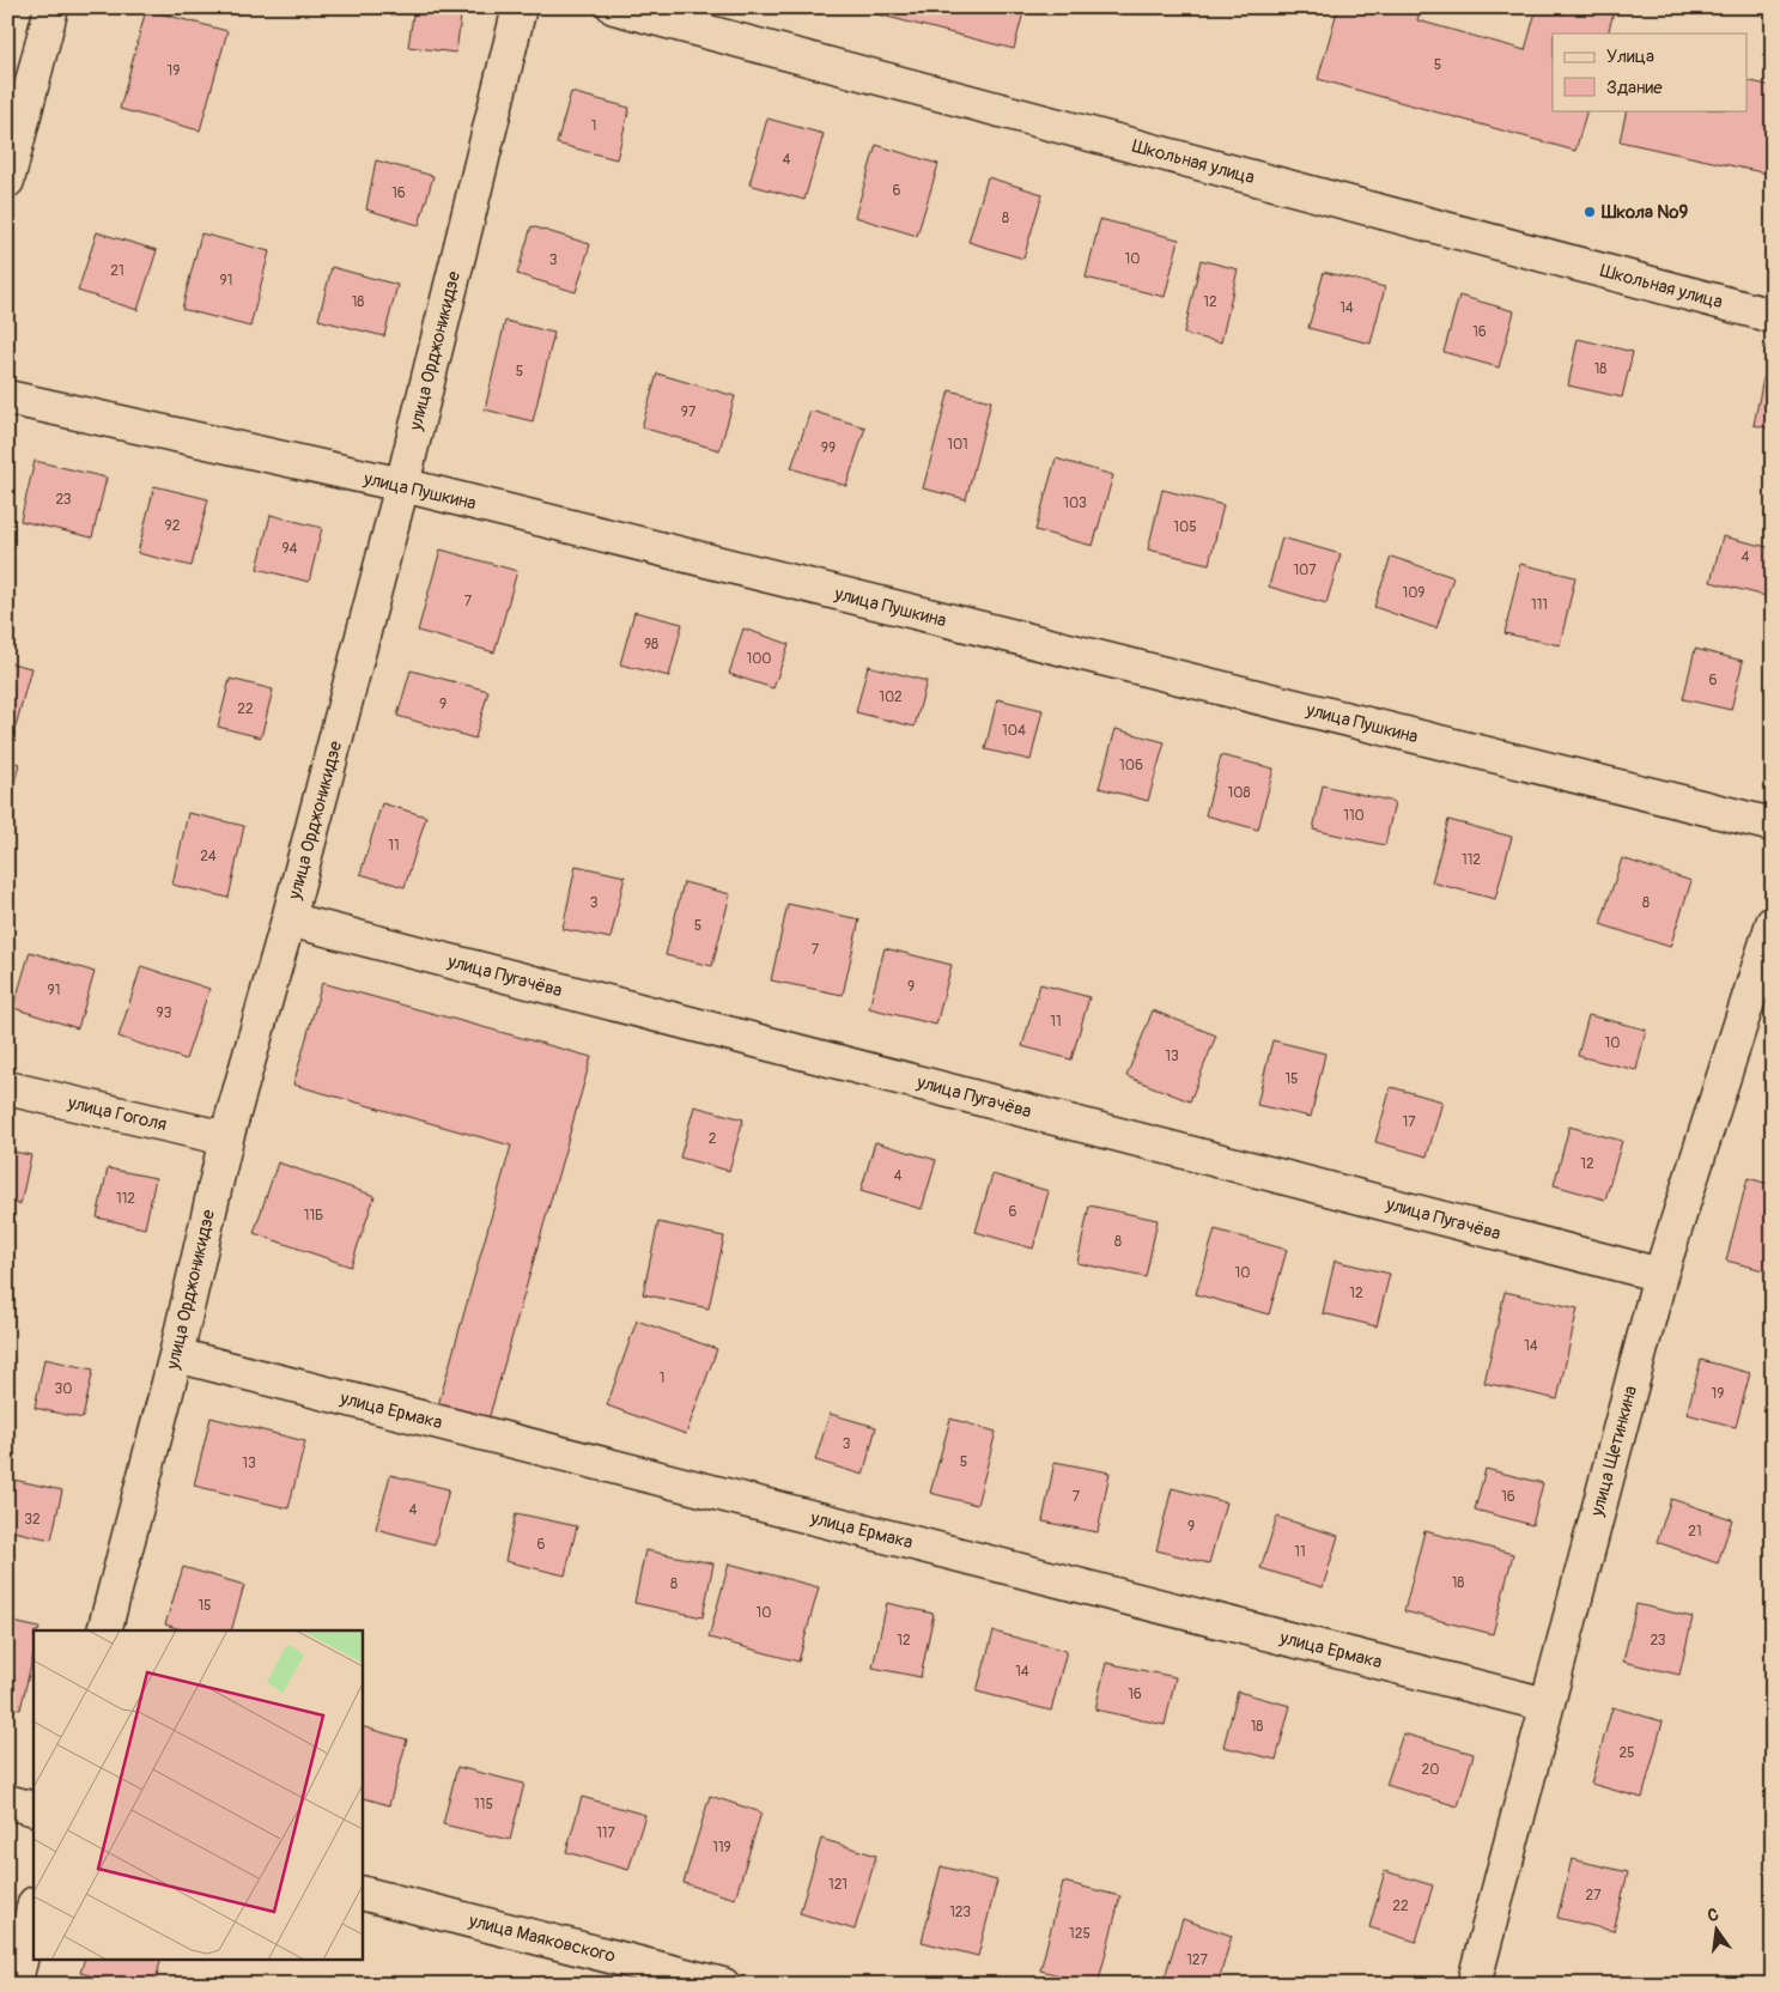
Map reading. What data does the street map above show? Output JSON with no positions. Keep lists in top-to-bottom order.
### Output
{
  "streets": {
    "street": [
      "Школьная улица",
      "улица Орджоникидзе",
      "улица Пушкина",
      "улица Пугачёва",
      "улица Гоголя",
      "улица Ермака",
      "улица Щетинкина",
      "улица Маяковского"
    ]
  },
  "crossings": [
    ["улица Орджоникидзе", "улица Пушкина"],
    ["улица Орджоникидзе", "улица Пугачёва"],
    ["улица Орджоникидзе", "улица Гоголя"],
    ["улица Орджоникидзе", "улица Ермака"],
    ["улица Пугачёва", "улица Щетинкина"],
    ["улица Ермака", "улица Щетинкина"]
  ],
  "places": ["Школа №9"],
  "house_numbers": [
    "5",
    "19",
    "1",
    "4",
    "6",
    "16",
    "8",
    "10",
    "3",
    "21",
    "91",
    "18",
    "12",
    "14",
    "16",
    "18",
    "5",
    "97",
    "101",
    "99",
    "23",
    "103",
    "92",
    "105",
    "94",
    "4",
    "107",
    "109",
    "7",
    "111",
    "98",
    "100",
    "6",
    "102",
    "9",
    "22",
    "104",
    "106",
    "108",
    "110",
    "11",
    "24",
    "112",
    "3",
    "8",
    "5",
    "7",
    "9",
    "91",
    "93",
    "11",
    "10",
    "13",
    "15",
    "17",
    "2",
    "12",
    "4",
    "112",
    "6",
    "11Б",
    "8",
    "10",
    "12",
    "14",
    "1",
    "30",
    "19",
    "3",
    "5",
    "13",
    "7",
    "16",
    "4",
    "32",
    "9",
    "21",
    "6",
    "11",
    "18",
    "8",
    "15",
    "10",
    "12",
    "23",
    "14",
    "16",
    "18",
    "25",
    "20",
    "115",
    "117",
    "119",
    "121",
    "27",
    "22",
    "123",
    "125",
    "127"
  ],
  "legend": ["Улица", "Здание"],
  "north": "top"
}
